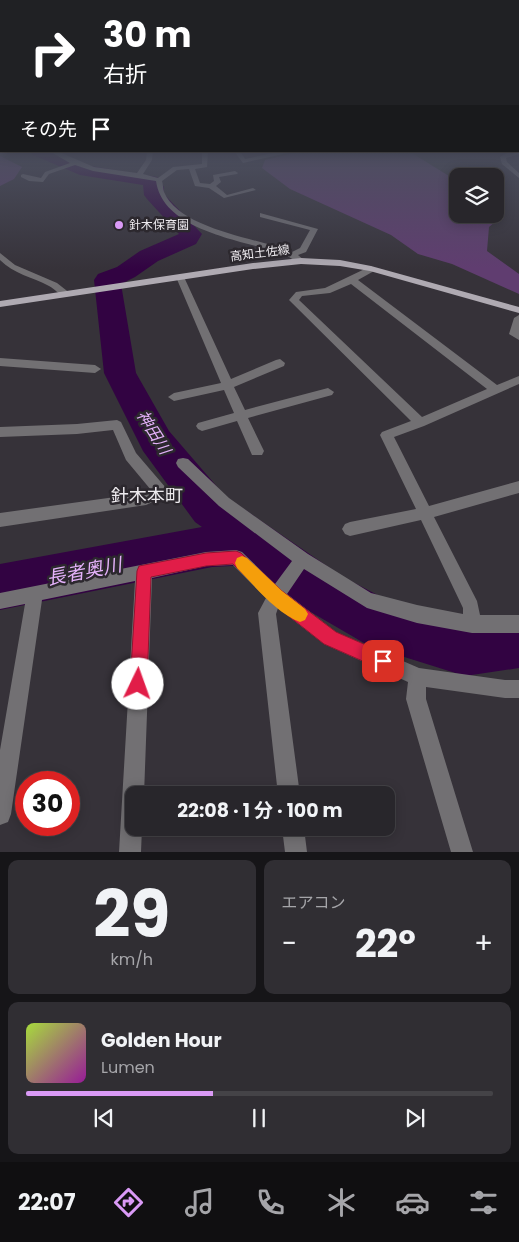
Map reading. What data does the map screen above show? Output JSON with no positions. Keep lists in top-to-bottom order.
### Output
{
  "streets": {
    "main road": ["高知土佐線"]
  },
  "districts": ["針木本町"],
  "water": ["神田川", "長者奥川"],
  "places": ["針木保育園"],
  "page": {
    "turn": ["30 m", "右折"],
    "then": "その先",
    "limit": "30",
    "trip": "22:08 · 1 分 · 100 m",
    "tile": [
      ["29", "km/h"],
      "エアコン"
    ],
    "heat": ["−", "22°", "+"],
    "song": ["Golden Hour", "Lumen"],
    "tabs": "22:07"
  }
}
